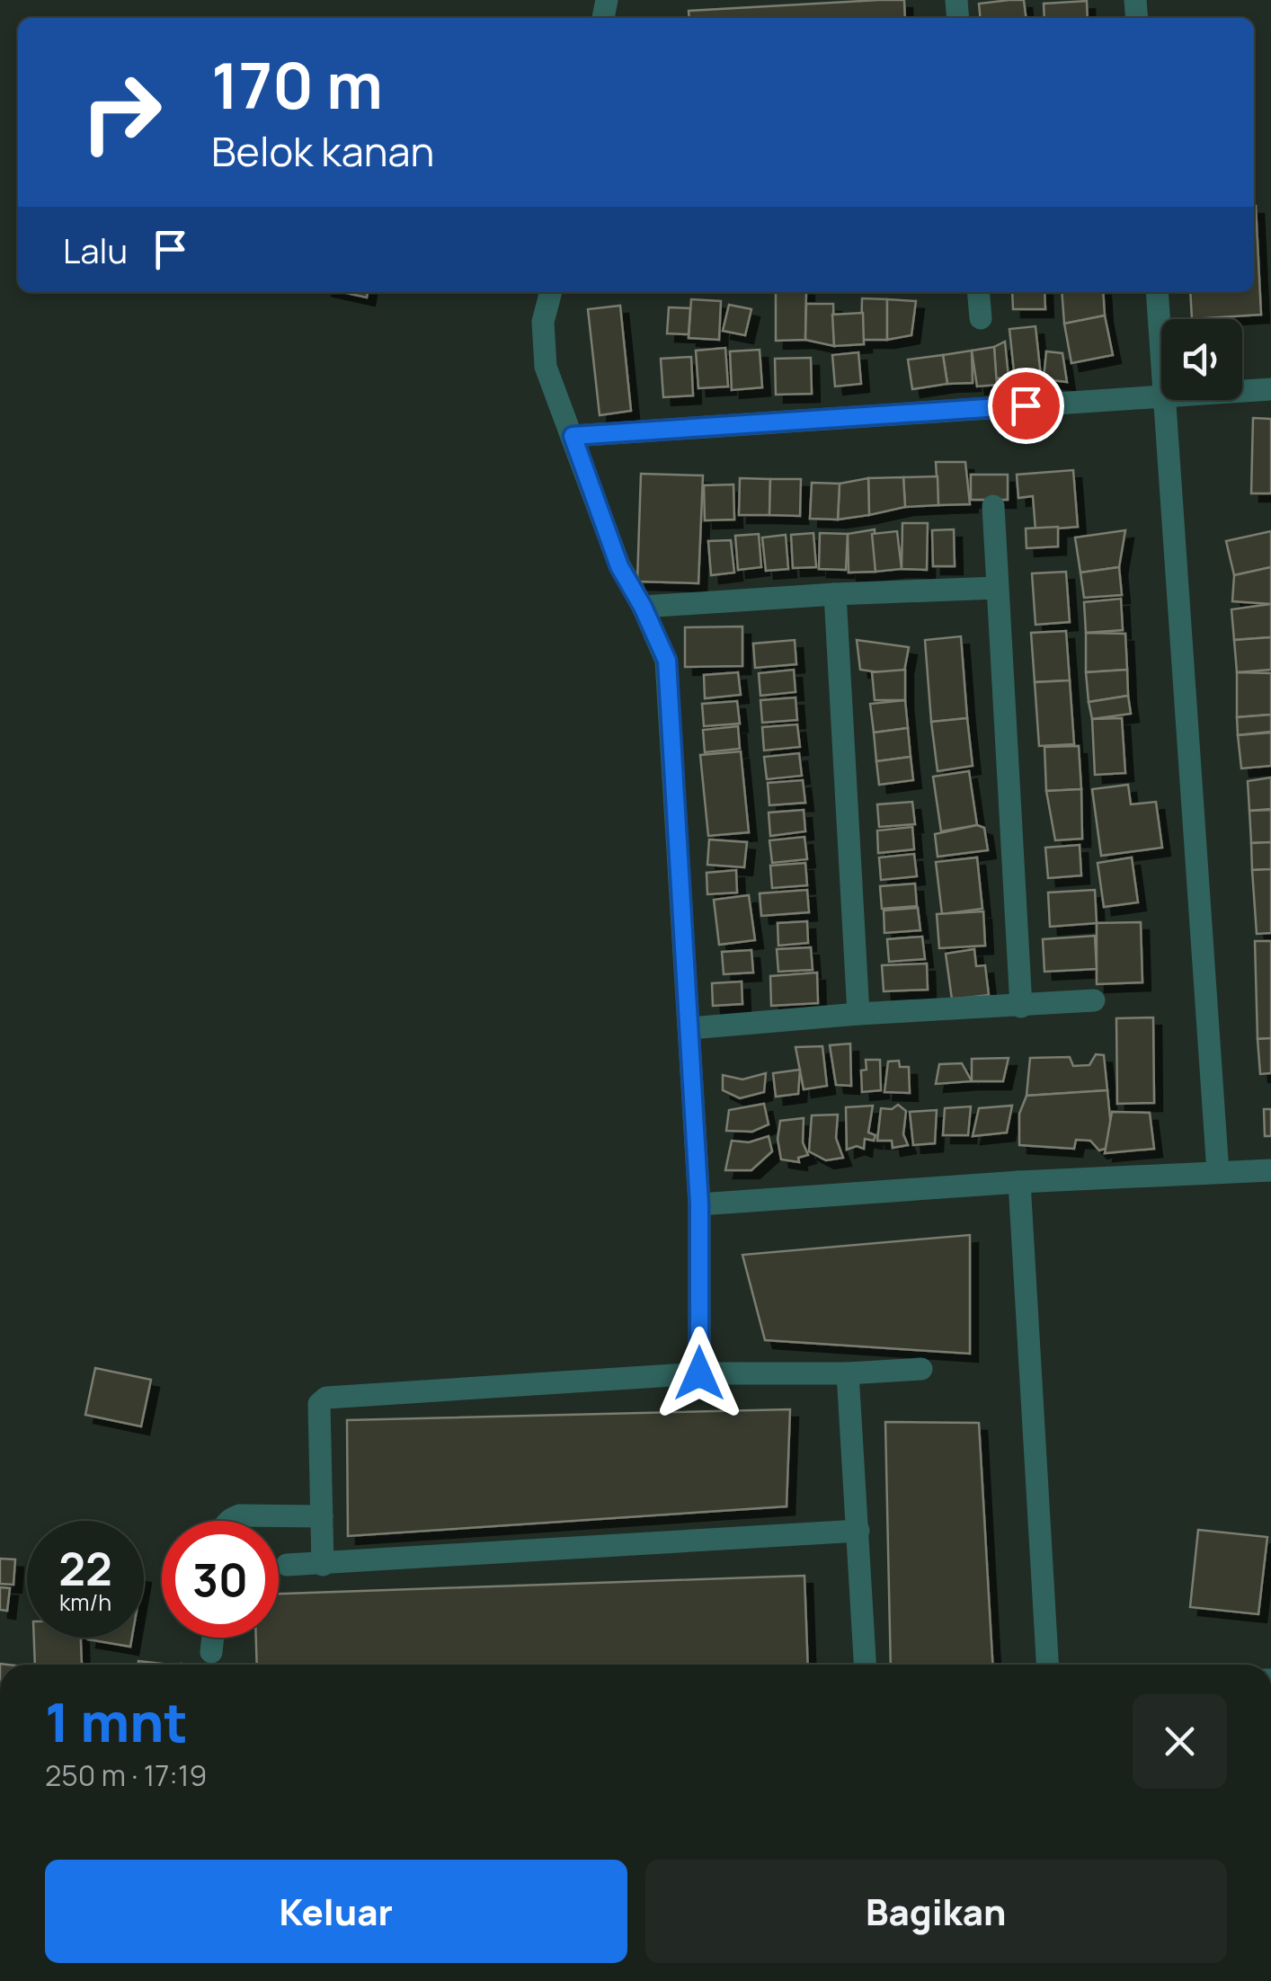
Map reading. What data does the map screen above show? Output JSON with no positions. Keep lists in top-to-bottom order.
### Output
{
  "page": {
    "turn": ["170 m", "Belok kanan"],
    "then": "Lalu",
    "speed": "22 km/h",
    "limit": "30",
    "heading": ["1 mnt", "250 m · 17:19"],
    "buttons": ["Keluar", "Bagikan"]
  }
}
